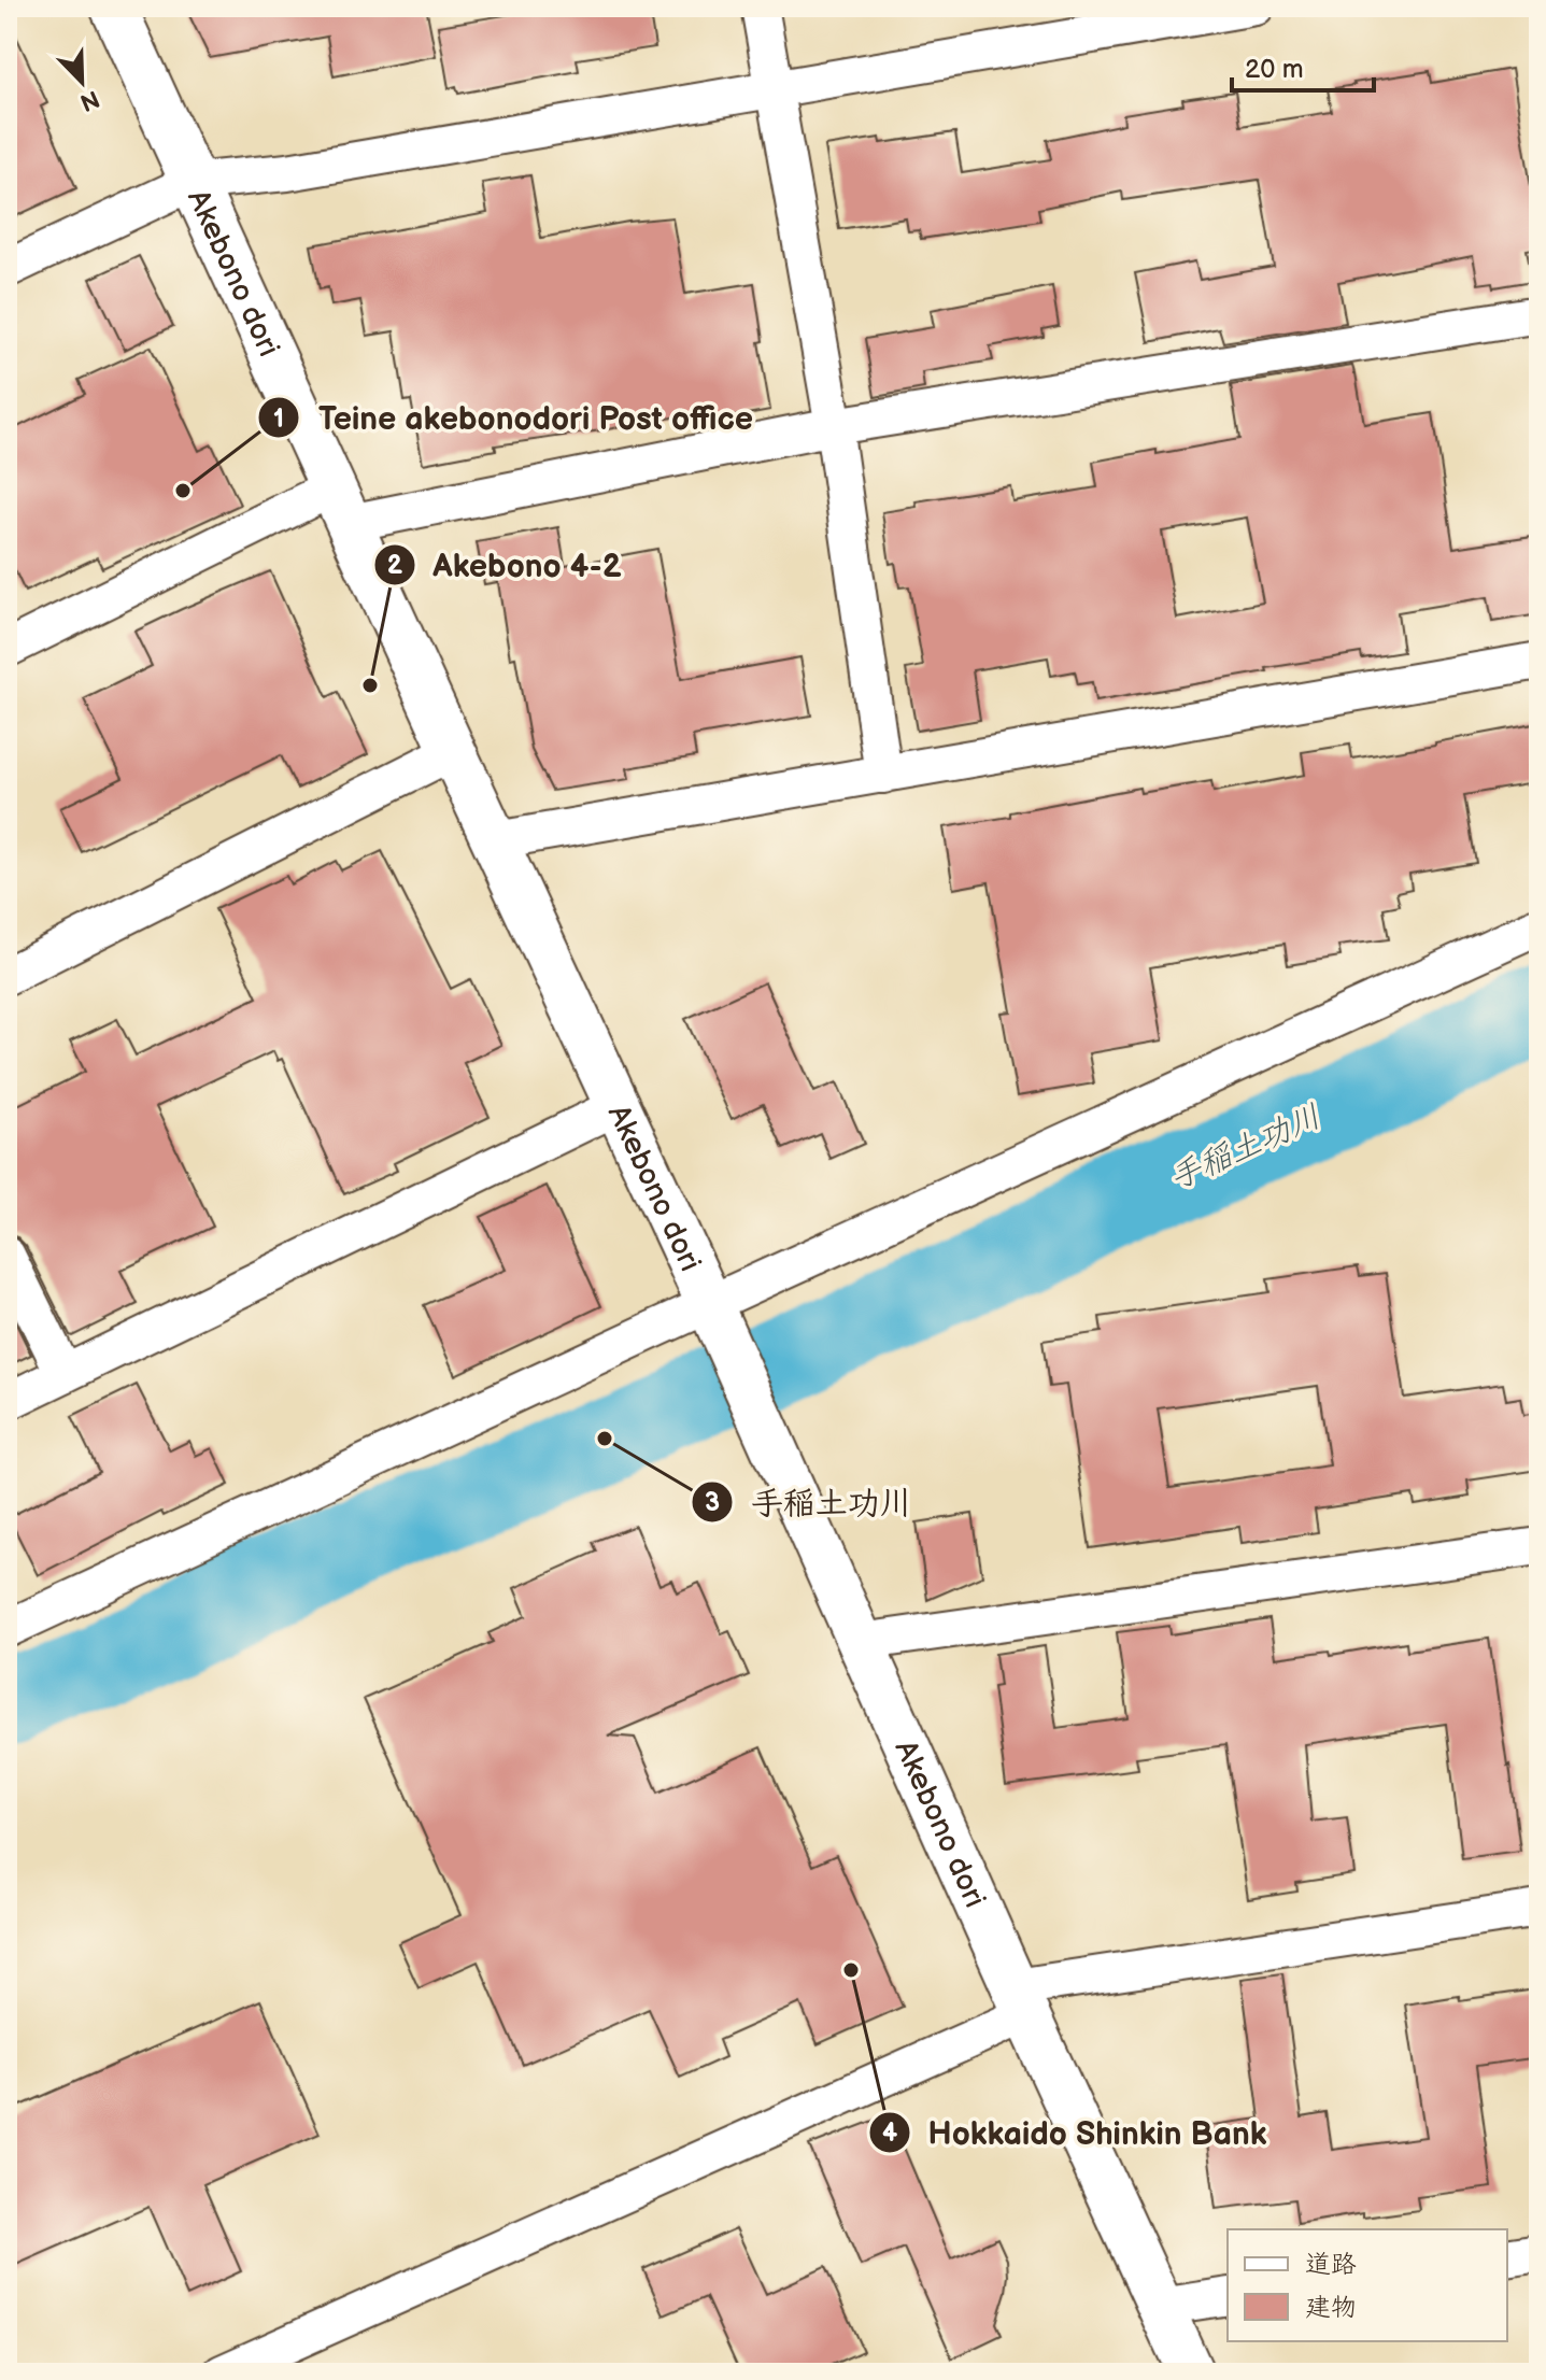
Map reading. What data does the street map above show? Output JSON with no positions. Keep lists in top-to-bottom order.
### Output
{
  "streets": {
    "street": ["Akebono dori"]
  },
  "water": ["手稲土功川"],
  "places": [
    "Teine akebonodori Post office",
    "Akebono 4-2",
    "手稲土功川",
    "Hokkaido Shinkin Bank"
  ],
  "legend": ["道路", "建物"],
  "scale_bar": "20 m",
  "north": "bottom right"
}
